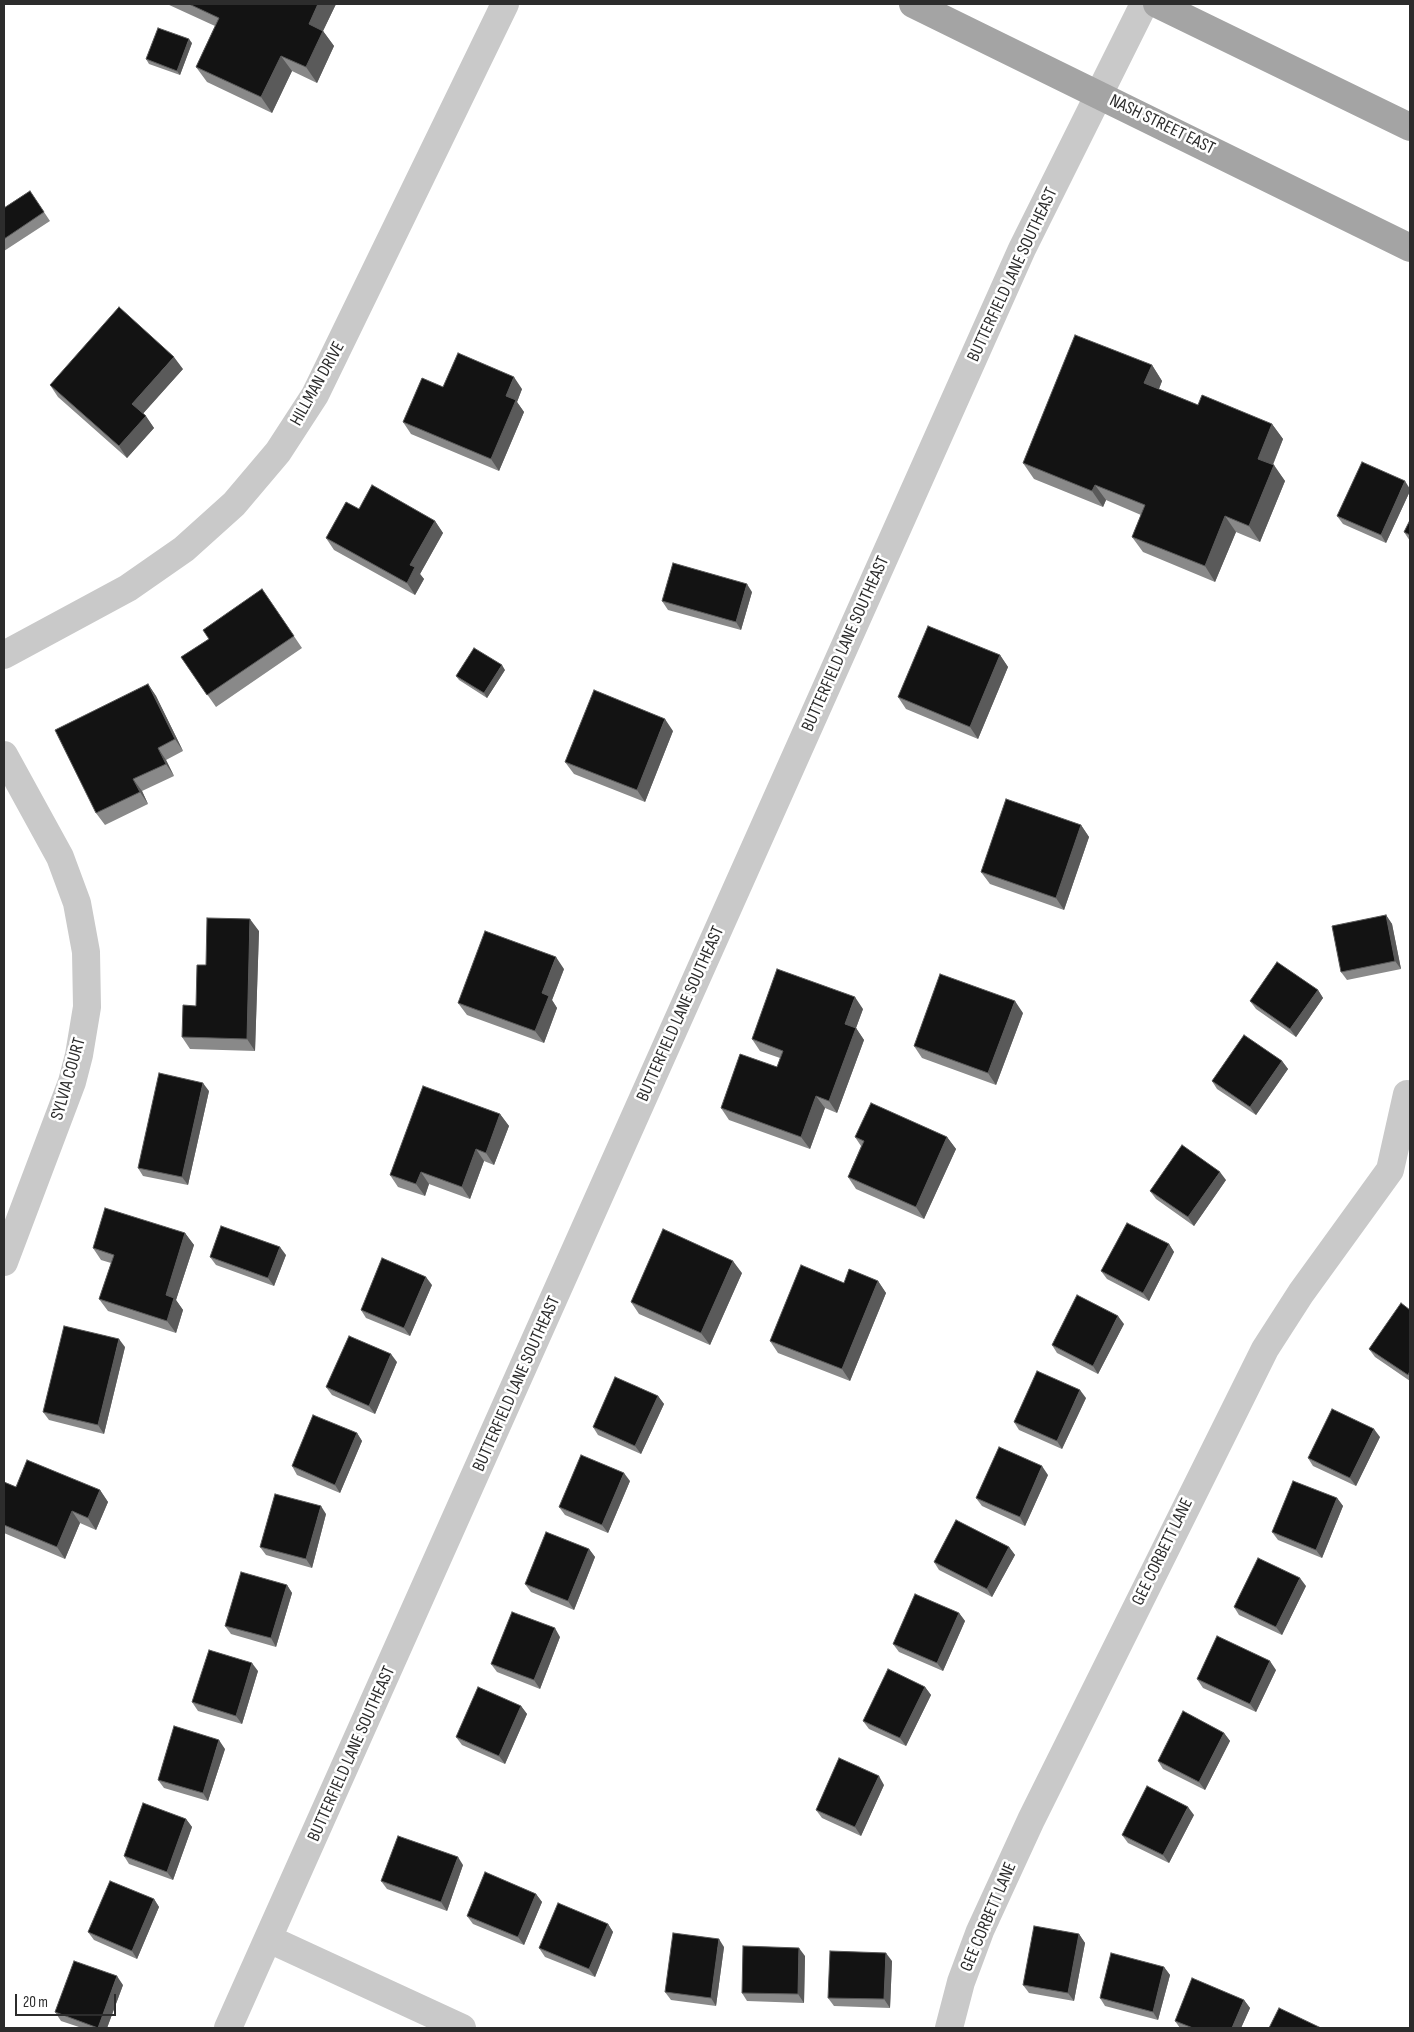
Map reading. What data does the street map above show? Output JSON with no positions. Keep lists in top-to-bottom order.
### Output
{
  "streets": {
    "main road": ["NASH STREET EAST"],
    "street": [
      "BUTTERFIELD LANE SOUTHEAST",
      "HILLMAN DRIVE",
      "SYLVIA COURT",
      "GEE CORBETT LANE"
    ]
  },
  "crossings": [
    ["NASH STREET EAST", "BUTTERFIELD LANE SOUTHEAST"]
  ],
  "scale_bar": "20 m"
}
